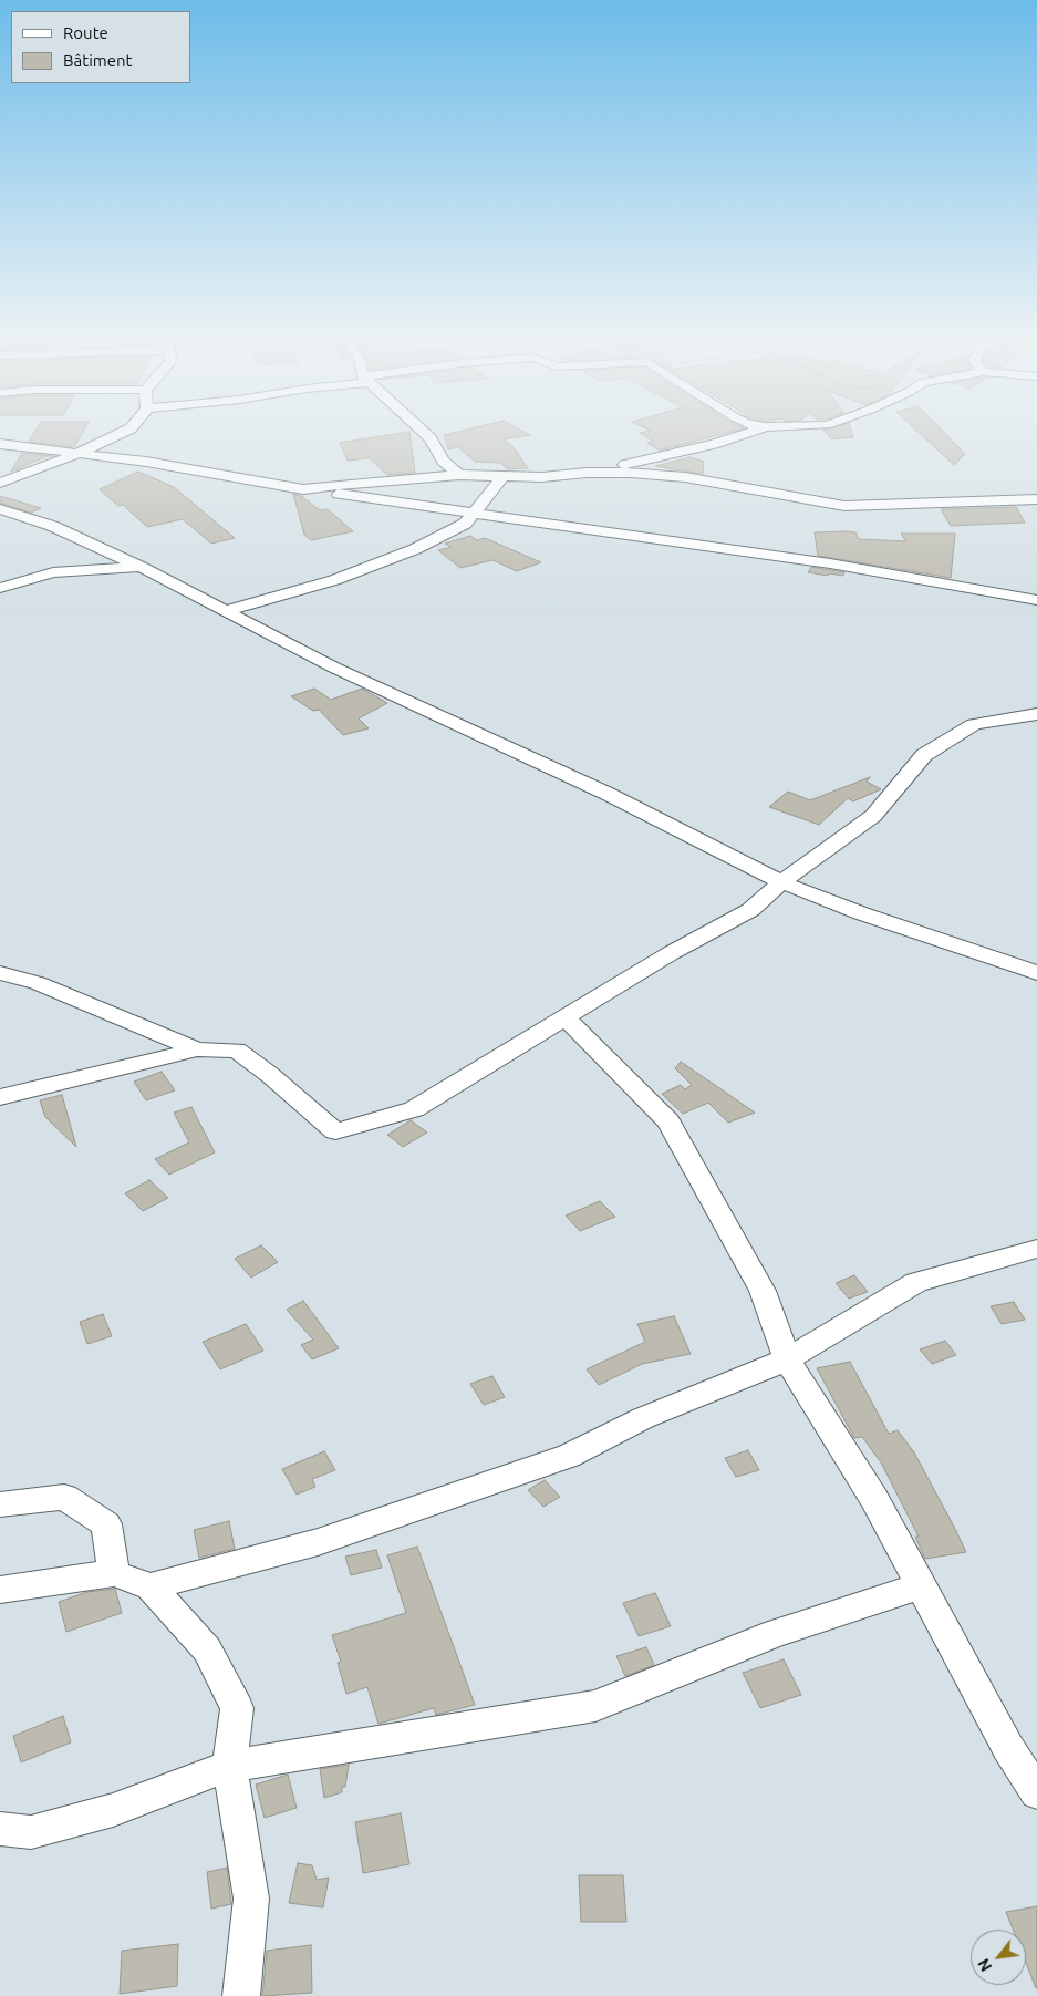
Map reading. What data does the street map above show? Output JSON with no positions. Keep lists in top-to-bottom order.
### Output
{
  "legend": ["Route", "Bâtiment"],
  "north": "bottom left"
}
